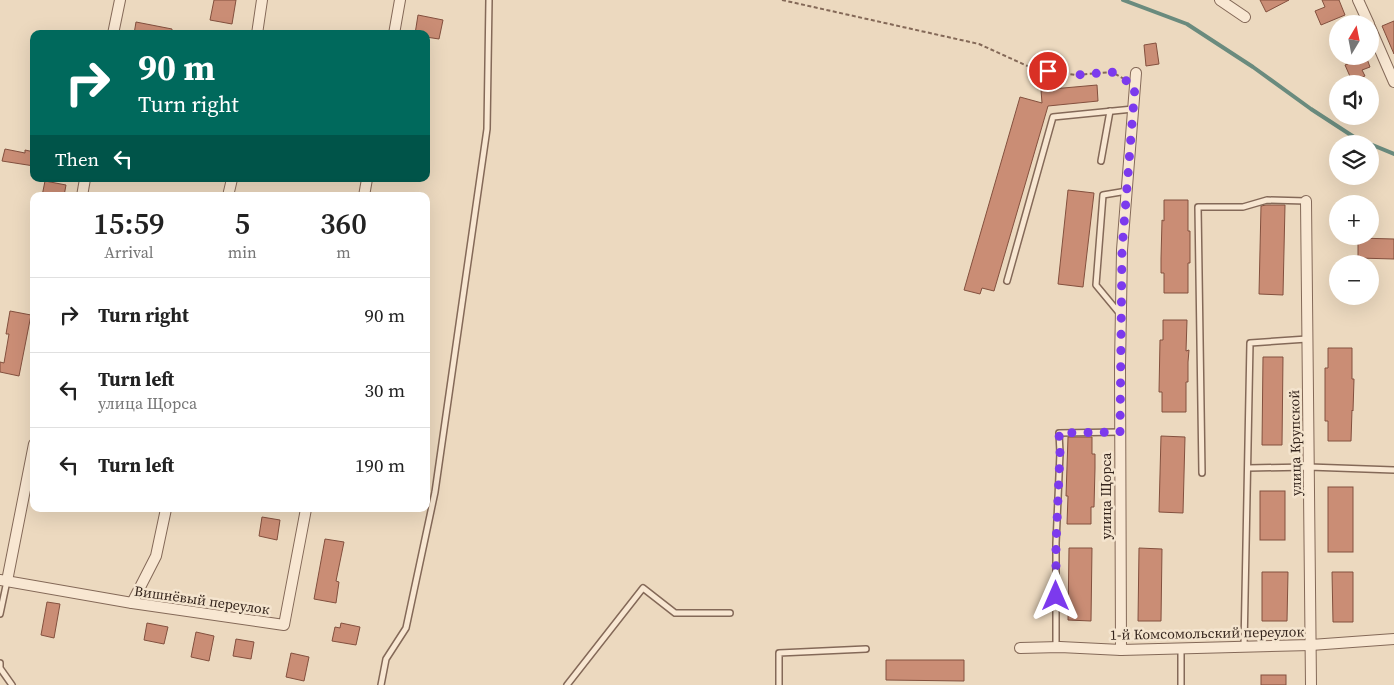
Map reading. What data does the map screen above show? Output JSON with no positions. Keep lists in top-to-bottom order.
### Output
{
  "streets": {
    "street": [
      "улица Крупской",
      "улица Щорса",
      "Вишнёвый переулок",
      "1-й Комсомольский переулок"
    ]
  },
  "crossings": [
    ["улица Крупской", "1-й Комсомольский переулок"],
    ["улица Щорса", "1-й Комсомольский переулок"]
  ],
  "north": "top",
  "page": {
    "map_buttons": ["+", "−"],
    "turn": ["90 m", "Turn right"],
    "then": "Then",
    "eta": [
      "15:59",
      "Arrival",
      "5",
      "min",
      "360",
      "m"
    ],
    "list": [
      {
        "name": "Turn right",
        "value": "90 m"
      },
      {
        "name": "Turn left",
        "note": "улица Щорса",
        "value": "30 m"
      },
      {
        "name": "Turn left",
        "value": "190 m"
      }
    ]
  }
}
